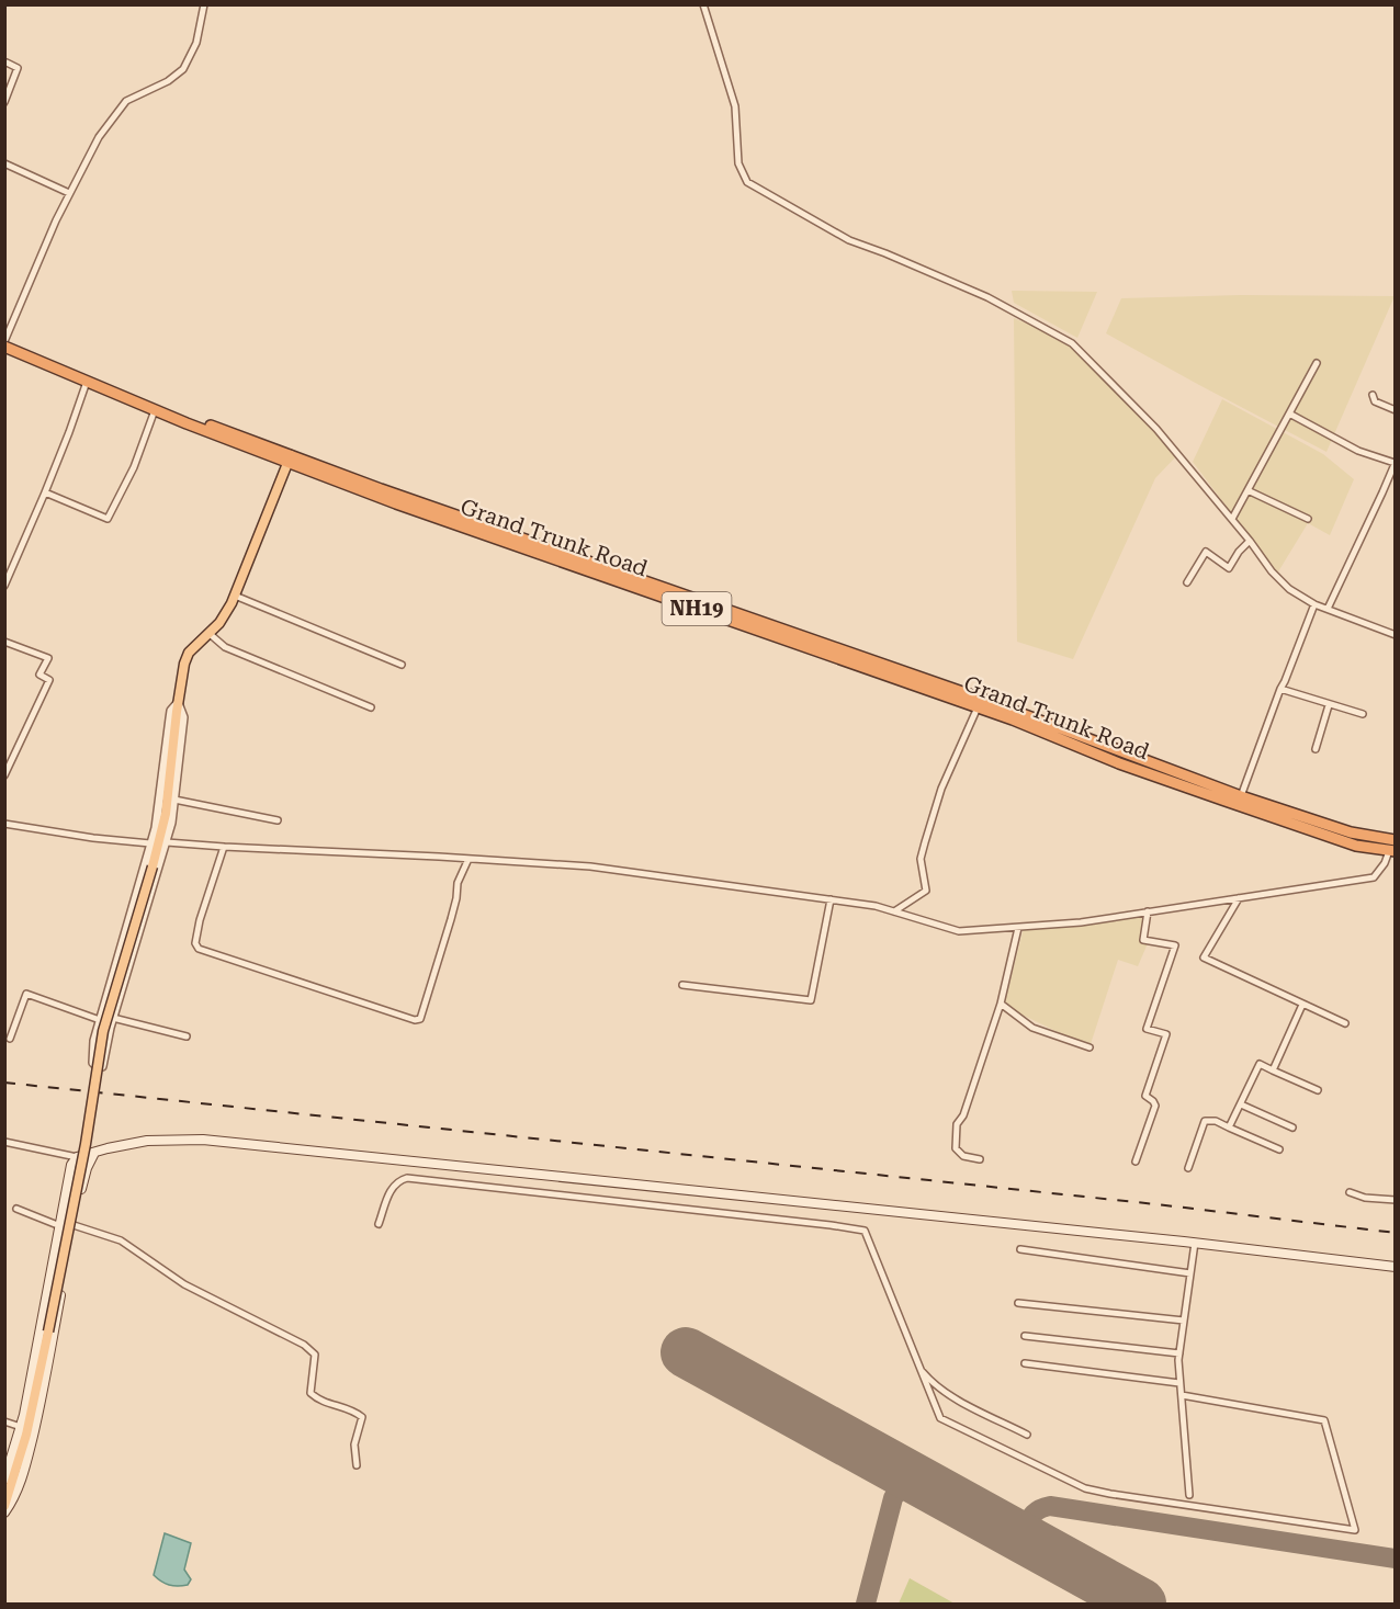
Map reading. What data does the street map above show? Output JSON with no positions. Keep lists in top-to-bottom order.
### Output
{
  "streets": {
    "highway": ["Grand Trunk Road", "NH19"]
  }
}
